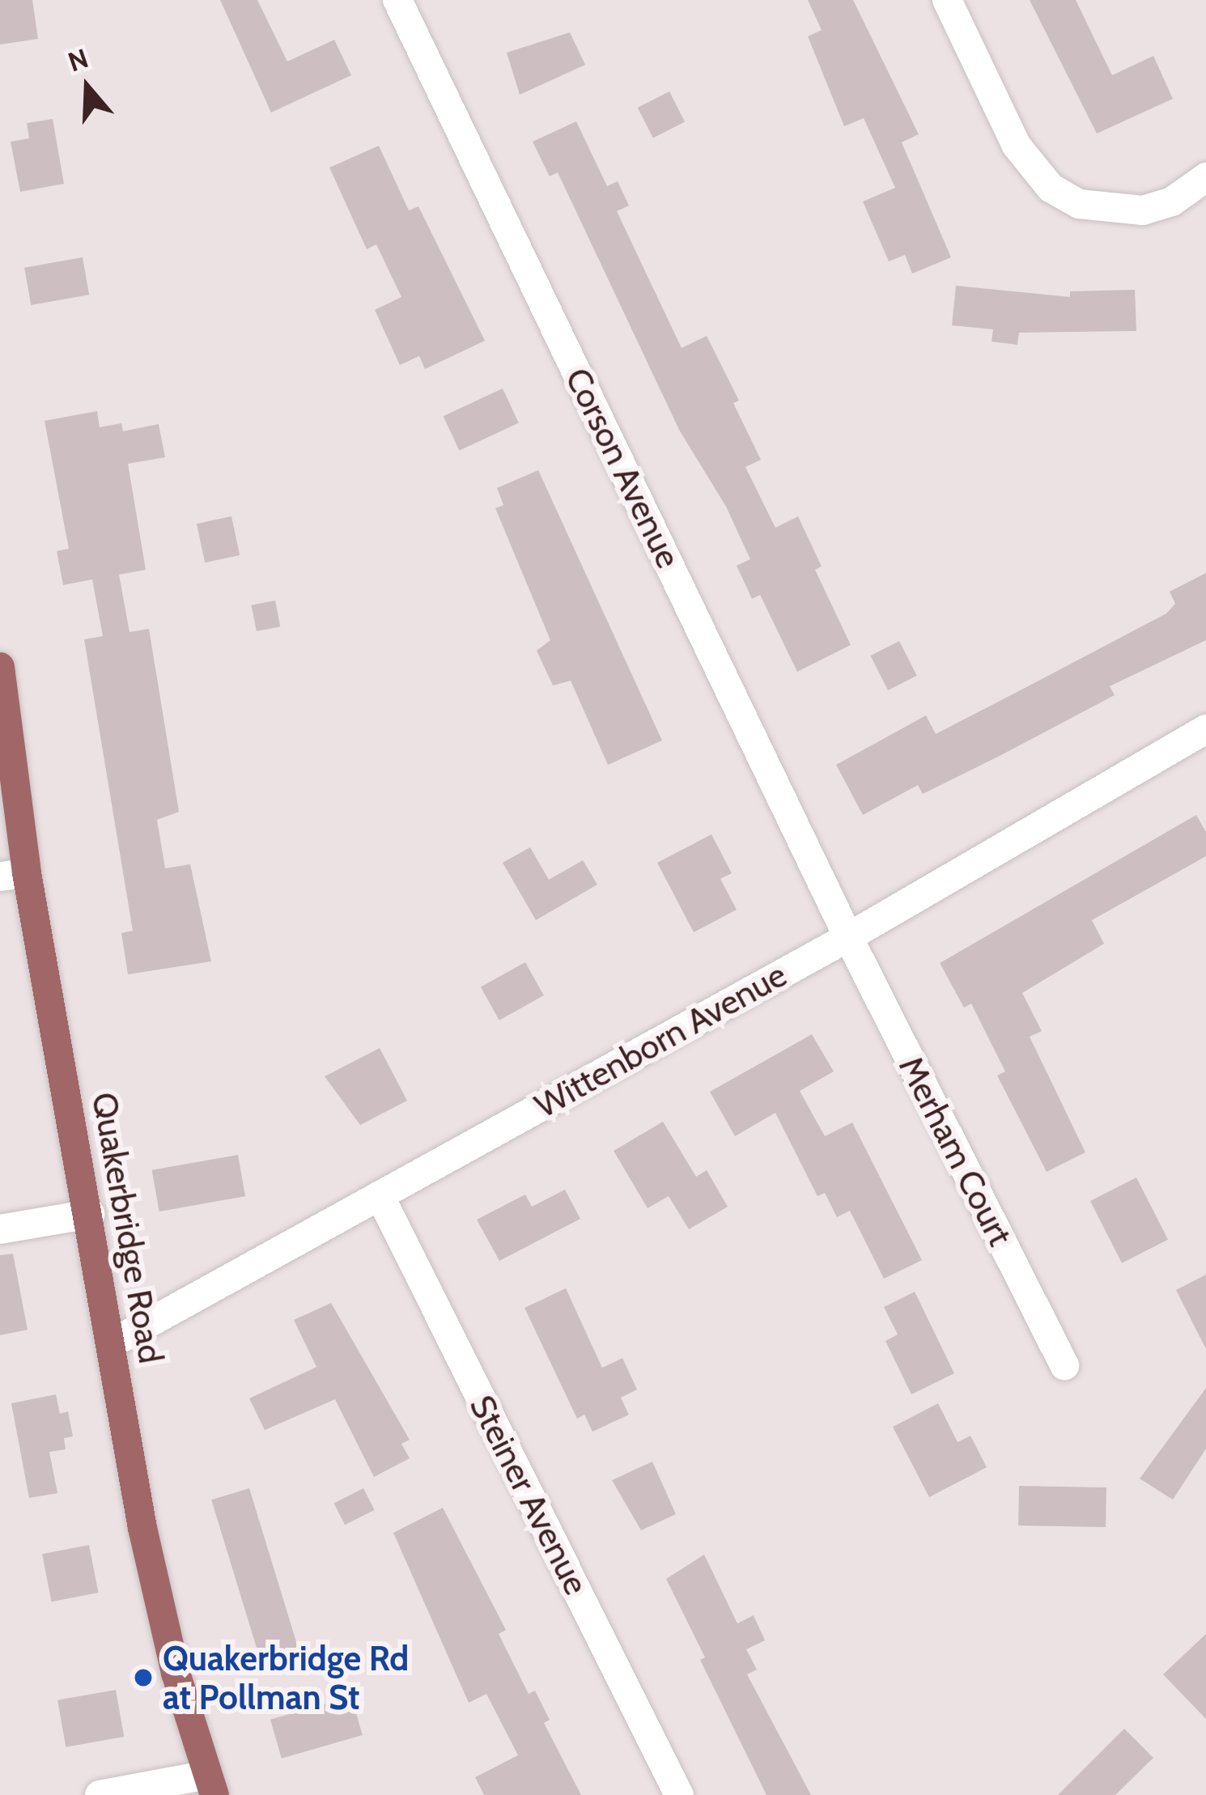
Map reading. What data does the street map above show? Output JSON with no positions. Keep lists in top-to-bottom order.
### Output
{
  "streets": {
    "main road": ["Quakerbridge Road"],
    "street": [
      "Corson Avenue",
      "Wittenborn Avenue",
      "Merham Court",
      "Steiner Avenue"
    ]
  },
  "crossings": [
    ["Corson Avenue", "Wittenborn Avenue"],
    ["Corson Avenue", "Merham Court"],
    ["Wittenborn Avenue", "Merham Court"],
    ["Wittenborn Avenue", "Quakerbridge Road"],
    ["Wittenborn Avenue", "Steiner Avenue"]
  ],
  "places": ["Quakerbridge Rd at Pollman St"],
  "north": "top"
}
